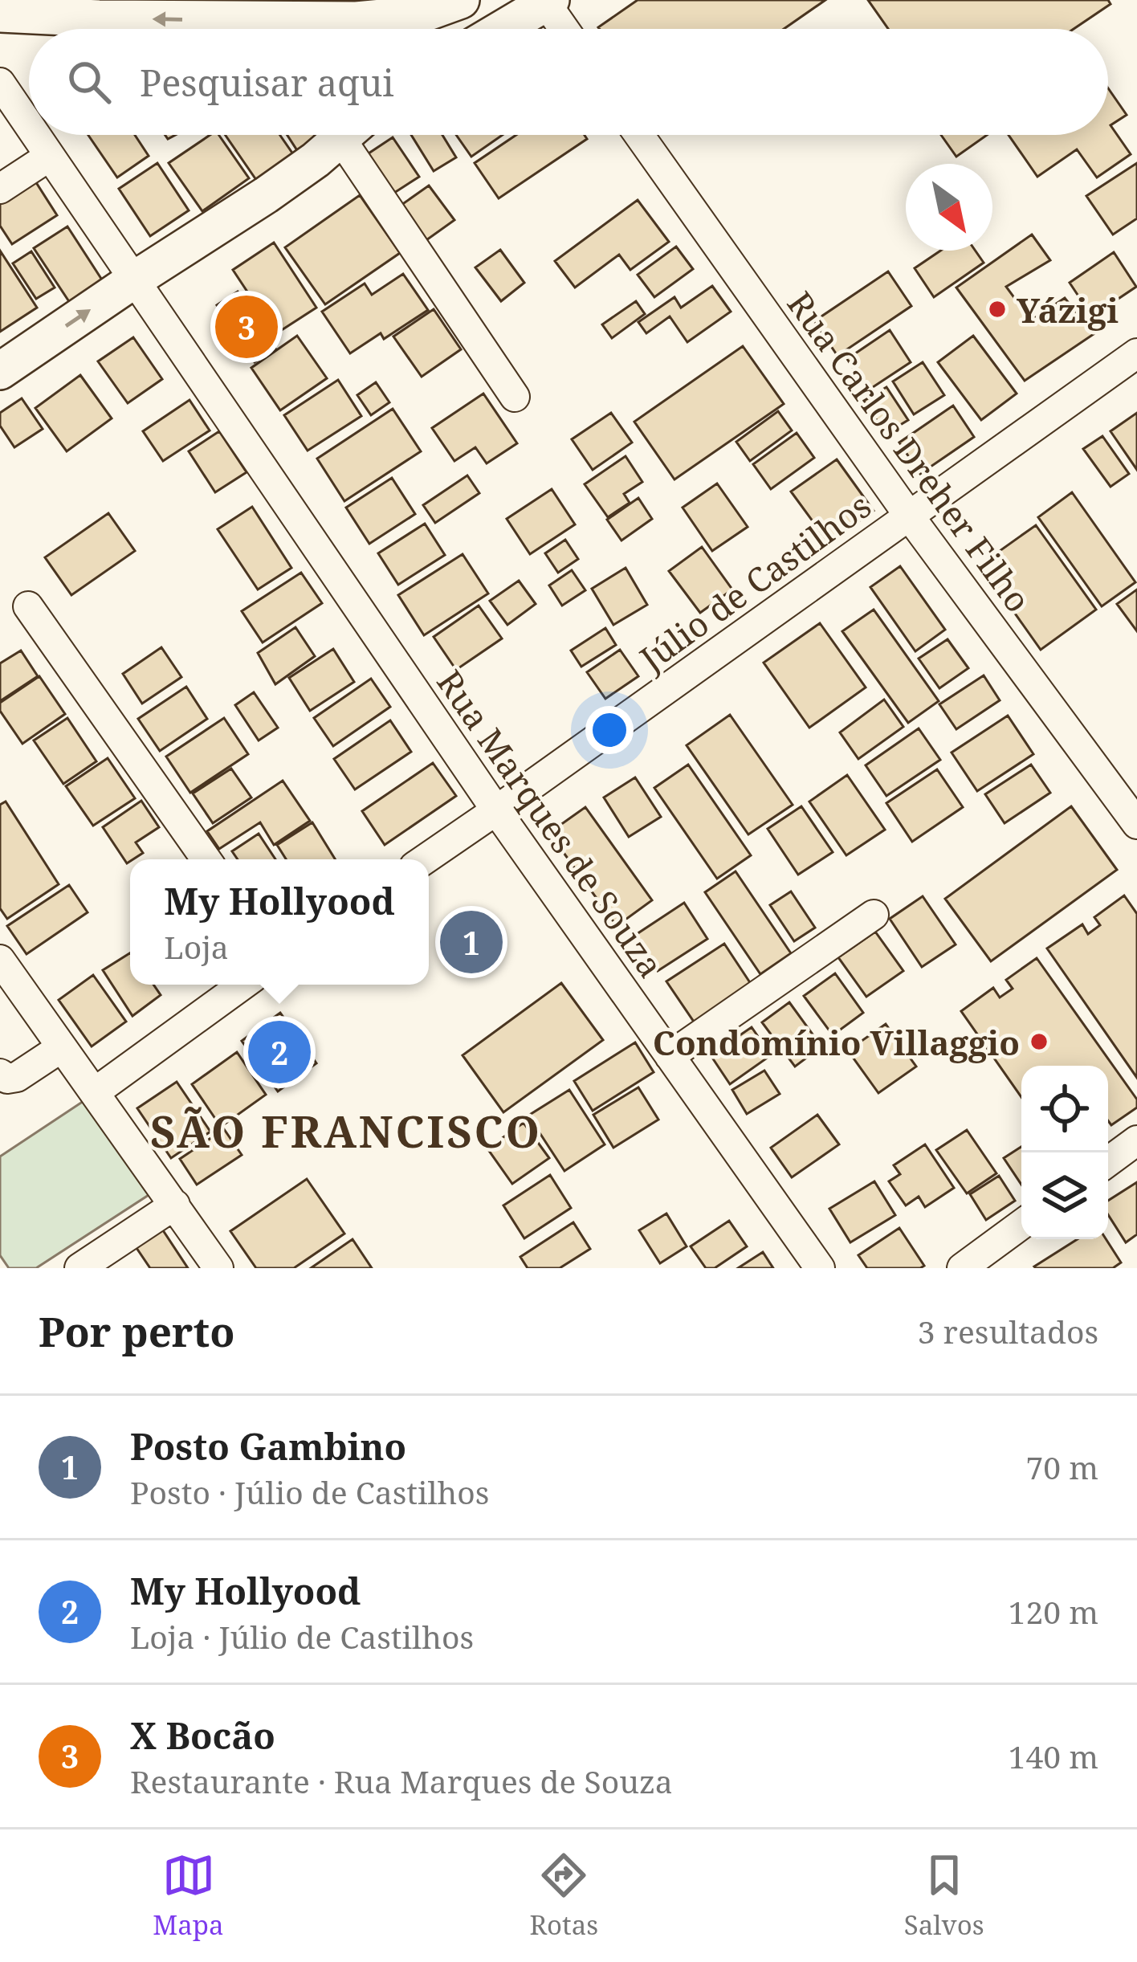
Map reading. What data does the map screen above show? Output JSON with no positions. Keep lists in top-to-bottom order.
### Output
{
  "streets": {
    "street": ["Rua Carlos Dreher Filho", "Júlio de Castilhos", "Rua Marques de Souza"]
  },
  "crossings": [
    ["Rua Carlos Dreher Filho", "Júlio de Castilhos"],
    ["Júlio de Castilhos", "Rua Marques de Souza"]
  ],
  "districts": ["SÃO FRANCISCO"],
  "places": ["Yázigi", "Condomínio Villaggio"],
  "north": "bottom right",
  "page": {
    "search": "Pesquisar aqui",
    "pins": ["3", "1", "2"],
    "popup": ["My Hollyood", "Loja"],
    "heading": ["Por perto", "3 resultados"],
    "list": [
      {
        "mark": "1",
        "name": "Posto Gambino",
        "note": "Posto · Júlio de Castilhos",
        "value": "70 m"
      },
      {
        "mark": "2",
        "name": "My Hollyood",
        "note": "Loja · Júlio de Castilhos",
        "value": "120 m"
      },
      {
        "mark": "3",
        "name": "X Bocão",
        "note": "Restaurante · Rua Marques de Souza",
        "value": "140 m"
      }
    ],
    "nav": ["Mapa", "Rotas", "Salvos"]
  }
}
